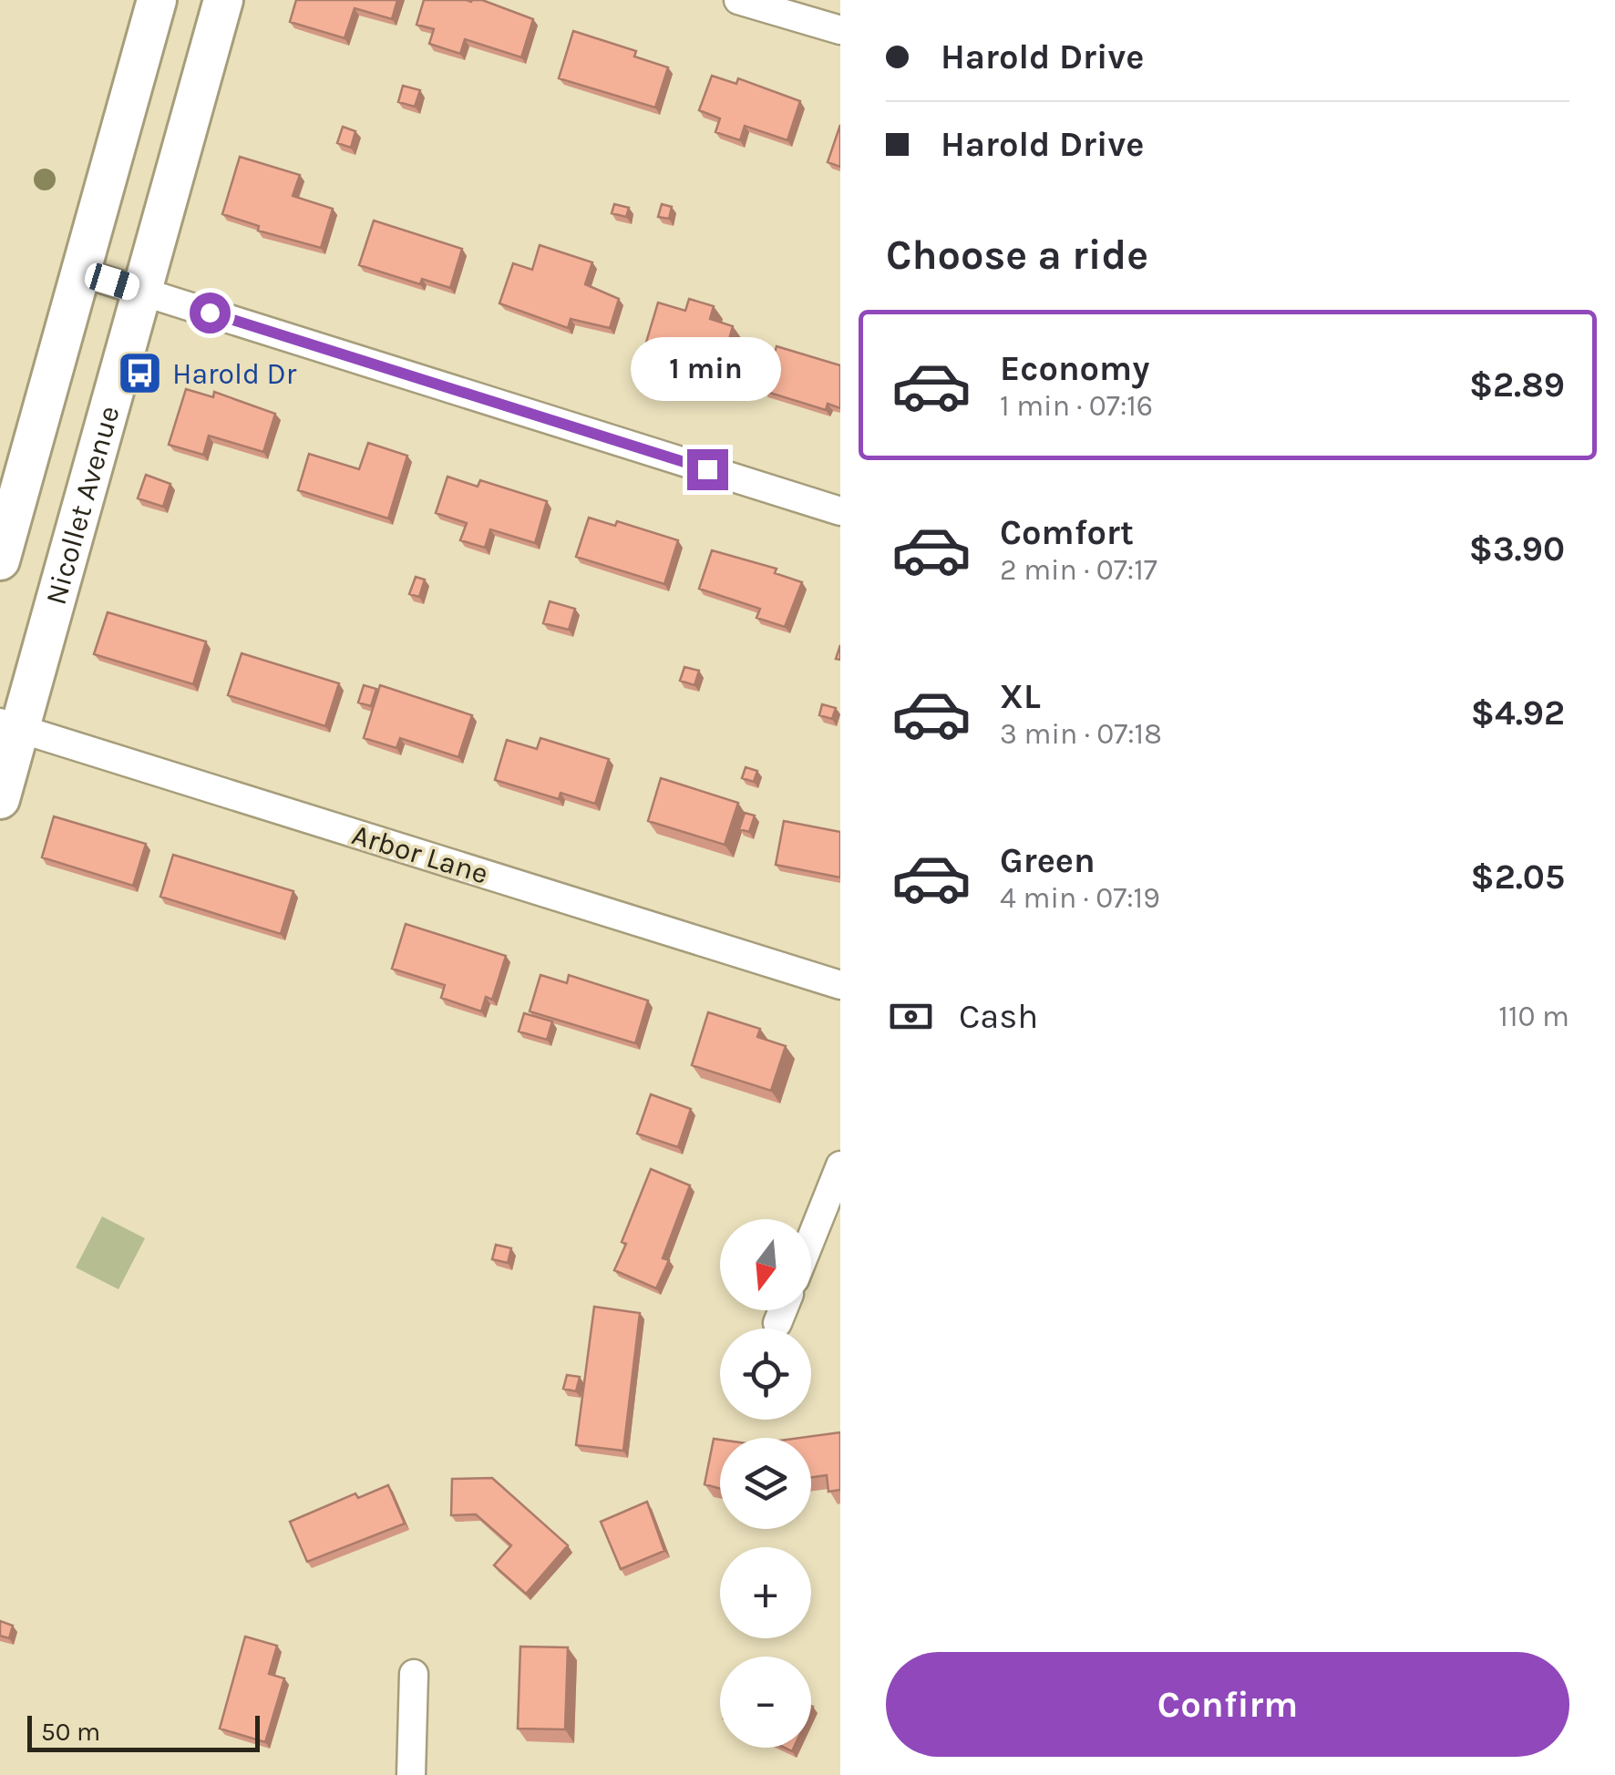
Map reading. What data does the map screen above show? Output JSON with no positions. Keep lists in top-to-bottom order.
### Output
{
  "streets": {
    "main road": ["Nicollet Avenue"],
    "street": ["Arbor Lane"]
  },
  "crossings": [
    ["Nicollet Avenue", "Arbor Lane"]
  ],
  "places": {
    "bus stop": ["Harold Dr"]
  },
  "scale_bar": "50 m",
  "north": "bottom",
  "page": {
    "banner": ["Harold Drive", "Harold Drive"],
    "heading": "Choose a ride",
    "list": [
      {
        "name": "Economy",
        "note": "1 min · 07:16",
        "value": "$2.89"
      },
      {
        "name": "Comfort",
        "note": "2 min · 07:17",
        "value": "$3.90"
      },
      {
        "name": "XL",
        "note": "3 min · 07:18",
        "value": "$4.92"
      },
      {
        "name": "Green",
        "note": "4 min · 07:19",
        "value": "$2.05"
      }
    ],
    "bubble": "1 min",
    "pay": ["Cash", "110 m"],
    "map_buttons": ["+", "−"],
    "buttons": "Confirm",
    "scale": "50 m"
  }
}
